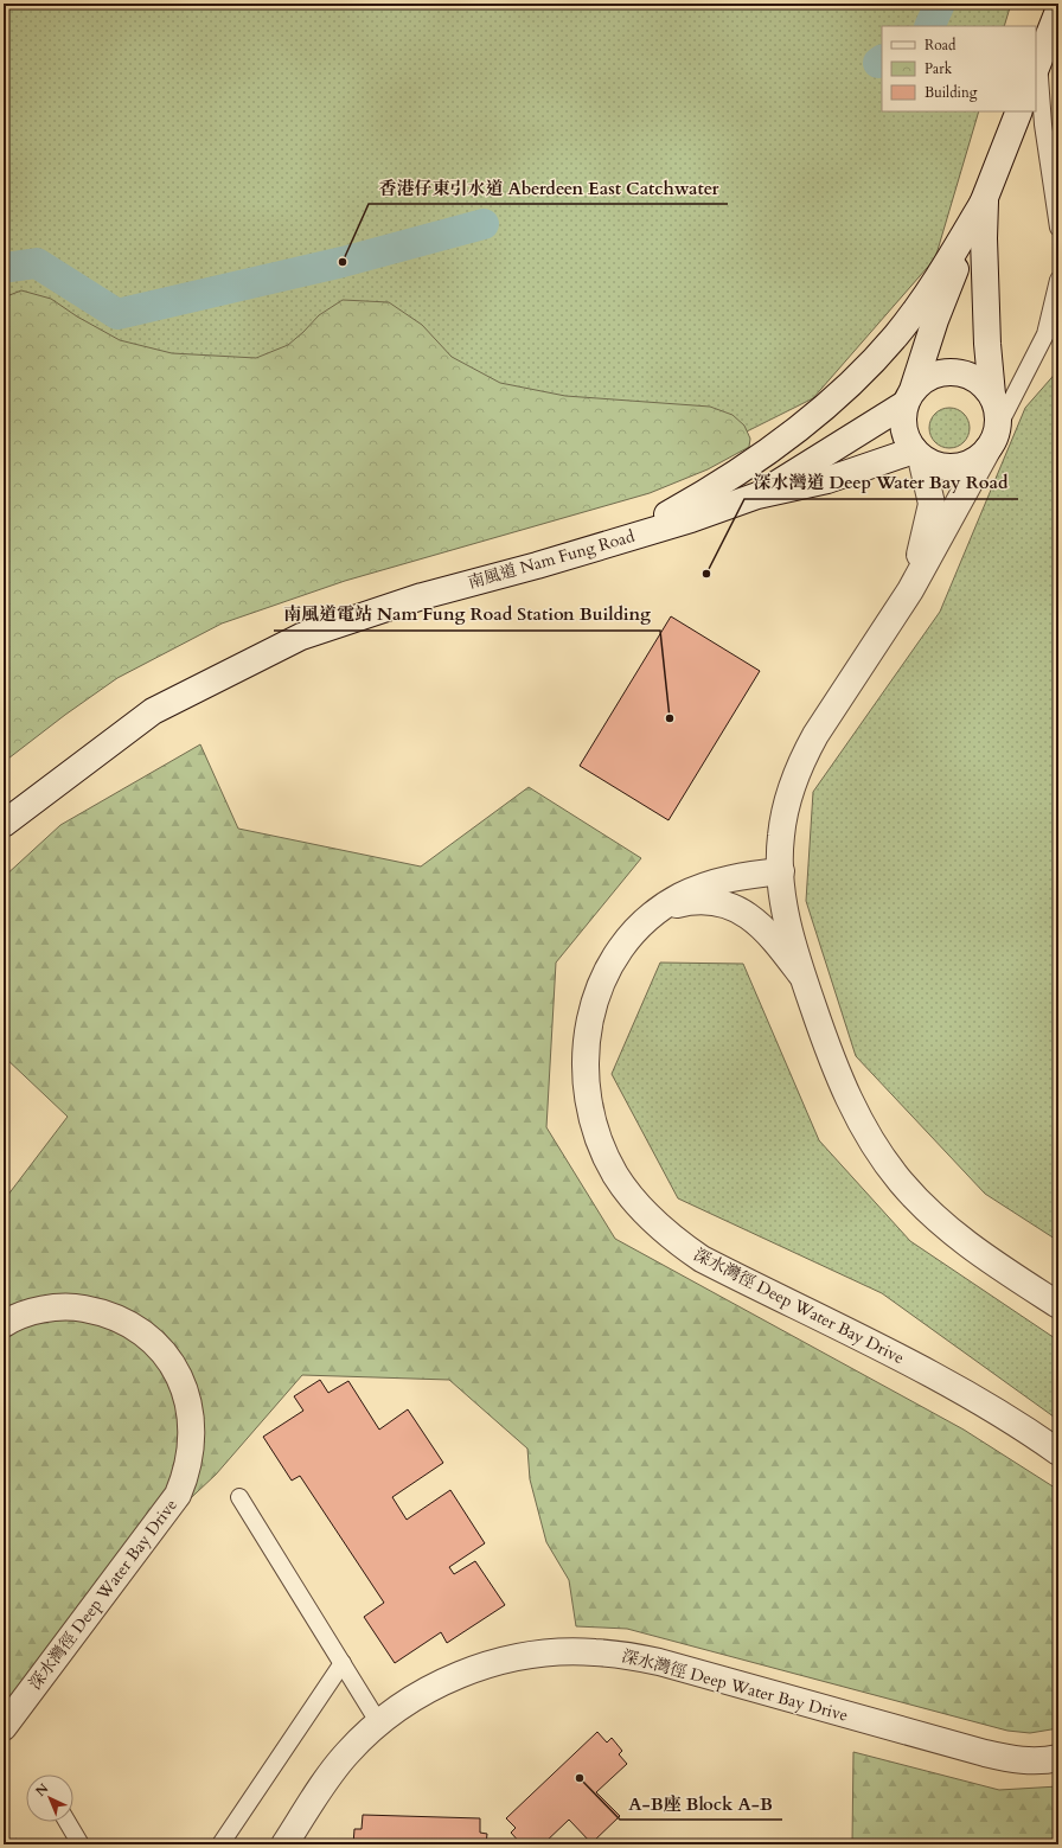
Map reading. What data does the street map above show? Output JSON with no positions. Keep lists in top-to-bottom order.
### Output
{
  "streets": {
    "street": ["南風道 Nam Fung Road", "深水灣徑 Deep Water Bay Drive"]
  },
  "places": [
    "香港仔東引水道 Aberdeen East Catchwater",
    "深水灣道 Deep Water Bay Road",
    "南風道電站 Nam Fung Road Station Building",
    "A-B座 Block A-B"
  ],
  "legend": ["Road", "Park", "Building"],
  "north": "top left"
}
